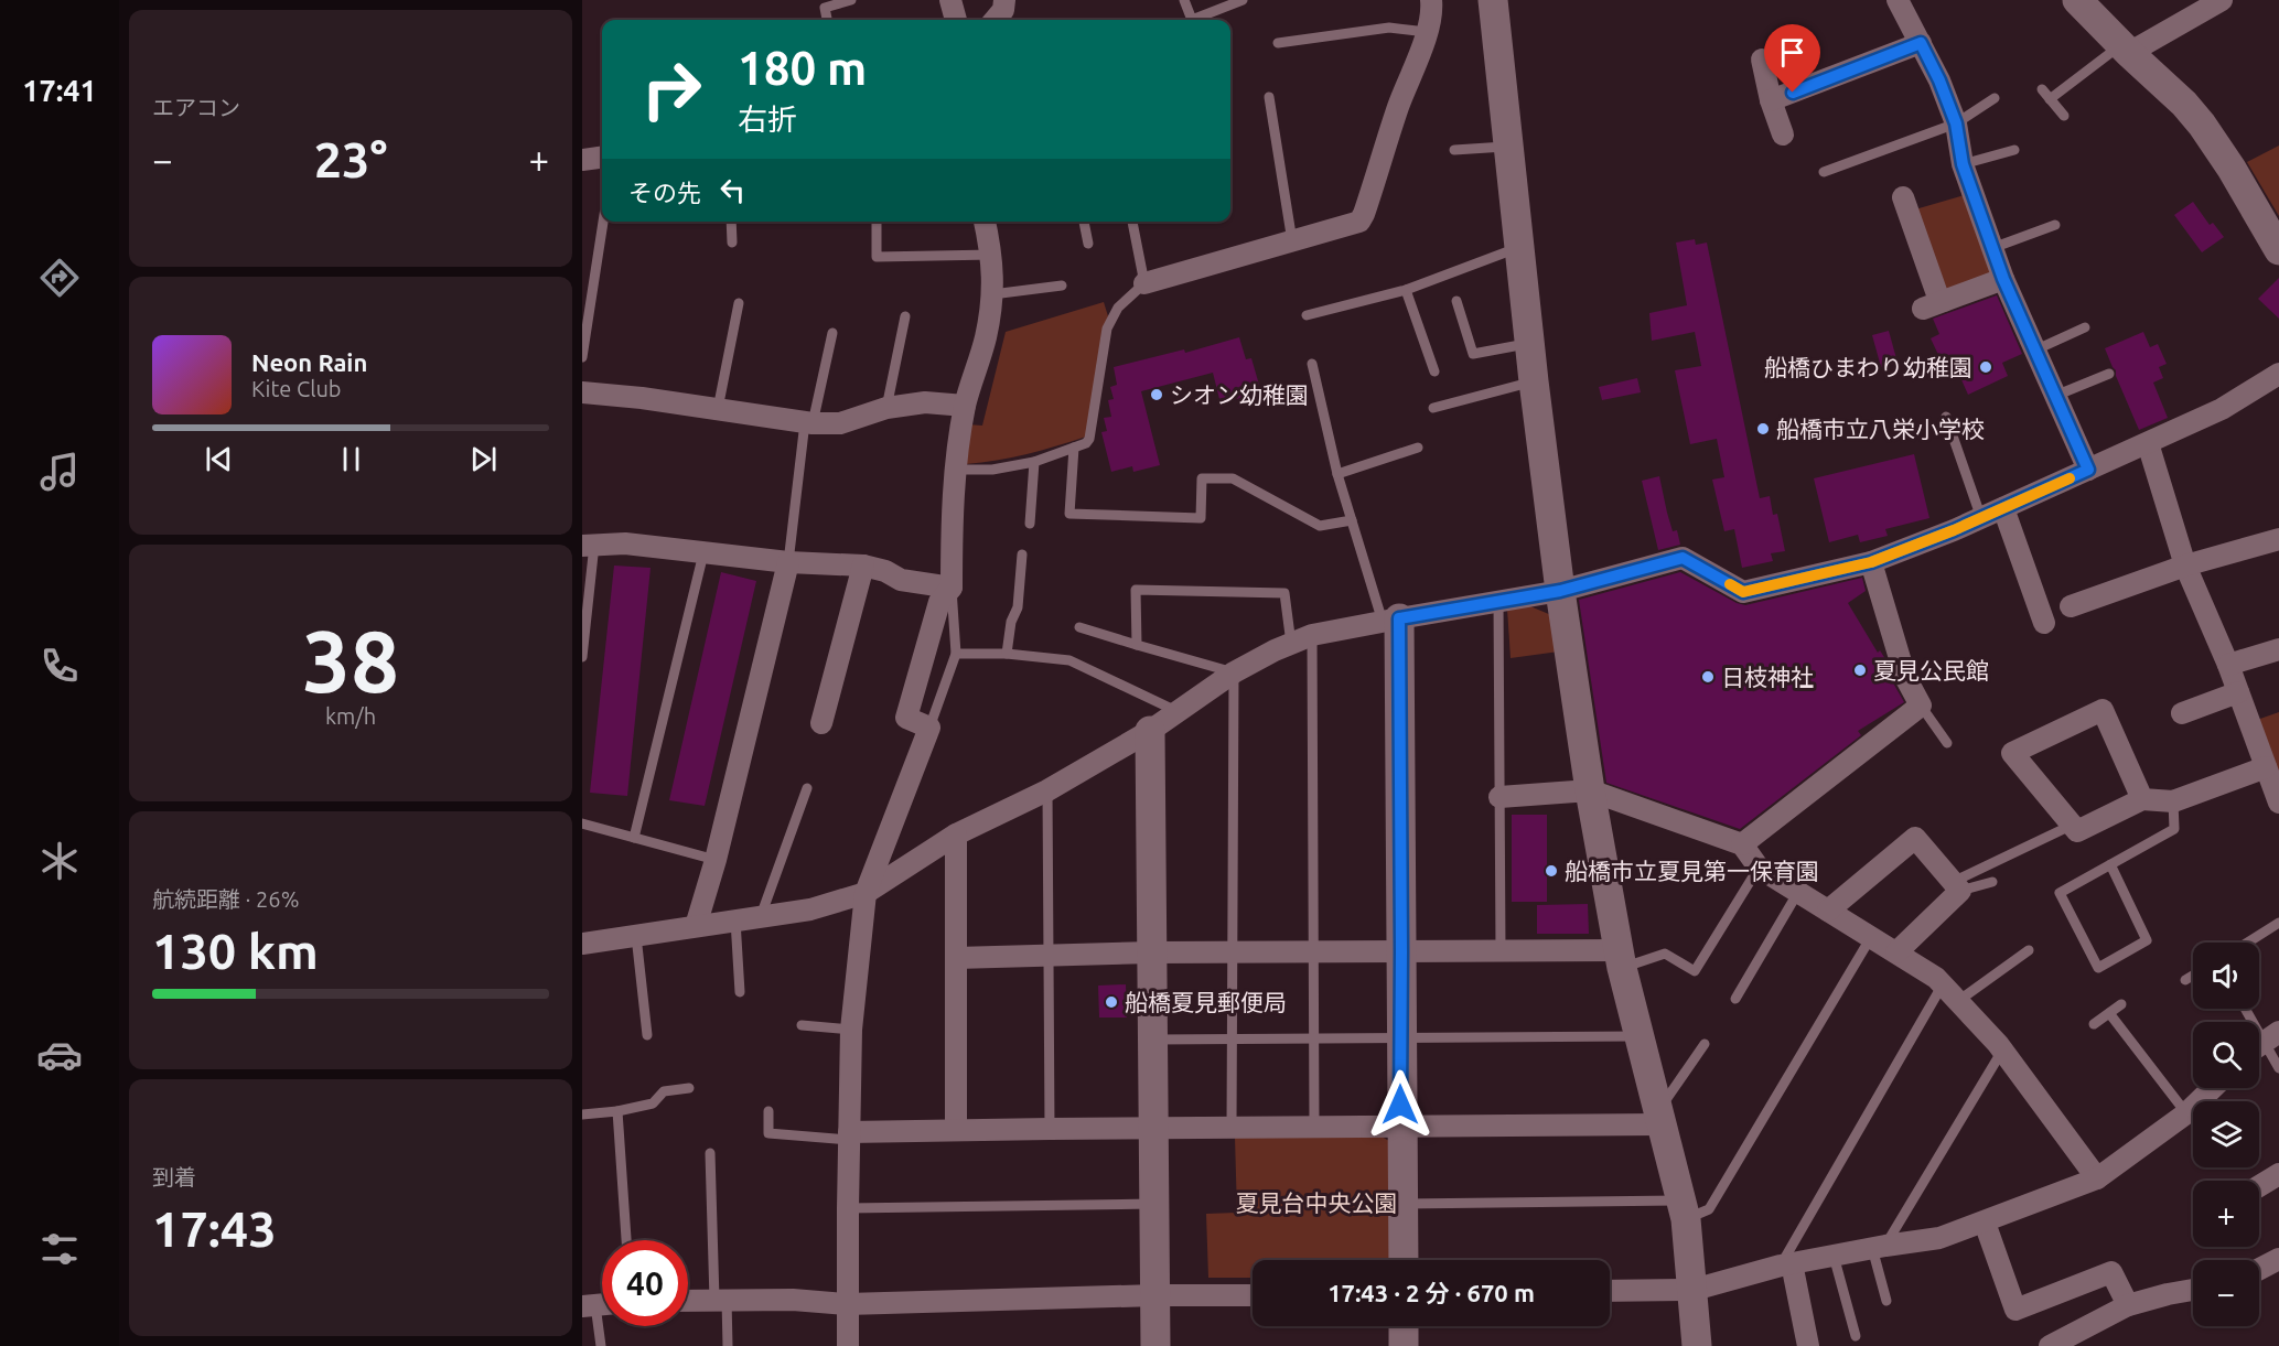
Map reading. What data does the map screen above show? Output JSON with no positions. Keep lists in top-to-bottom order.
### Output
{
  "parks": ["夏見台中央公園"],
  "places": [
    "船橋ひまわり幼稚園",
    "シオン幼稚園",
    "船橋市立八栄小学校",
    "夏見公民館",
    "日枝神社",
    "船橋市立夏見第一保育園",
    "船橋夏見郵便局"
  ],
  "page": {
    "tabs": "17:41",
    "tile": [
      "エアコン",
      ["38", "km/h"],
      ["航続距離 · 26%", "130 km"],
      ["到着", "17:43"]
    ],
    "turn": ["180 m", "右折"],
    "heat": ["−", "23°", "+"],
    "then": "その先",
    "song": ["Neon Rain", "Kite Club"],
    "map_buttons": ["+", "−"],
    "limit": "40",
    "trip": "17:43 · 2 分 · 670 m"
  }
}
